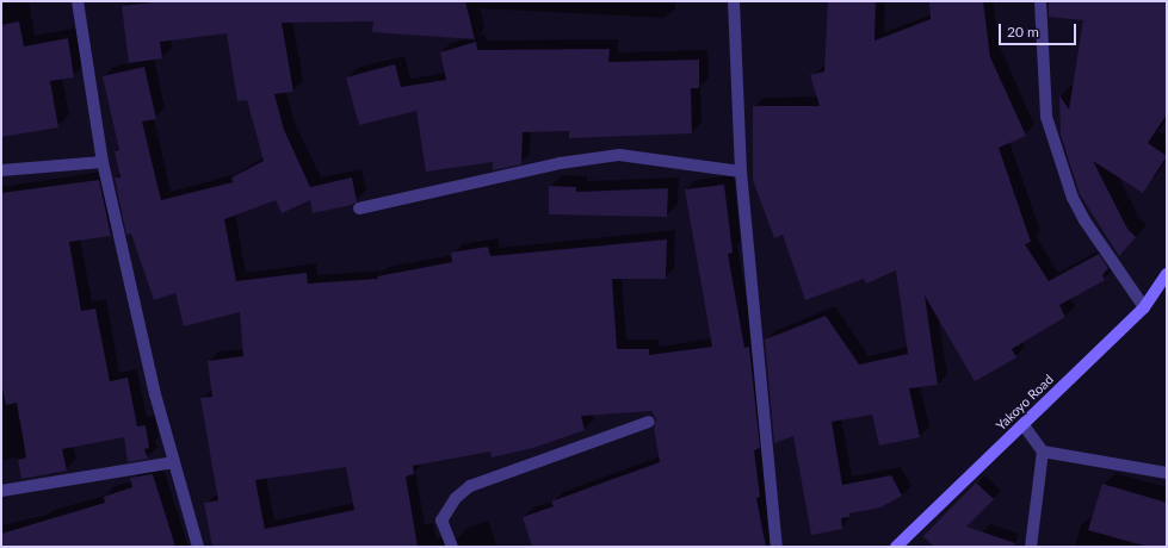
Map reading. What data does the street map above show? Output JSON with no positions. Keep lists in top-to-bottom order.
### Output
{
  "streets": {
    "main road": ["Yakoyo Road"]
  },
  "scale_bar": "20 m"
}
